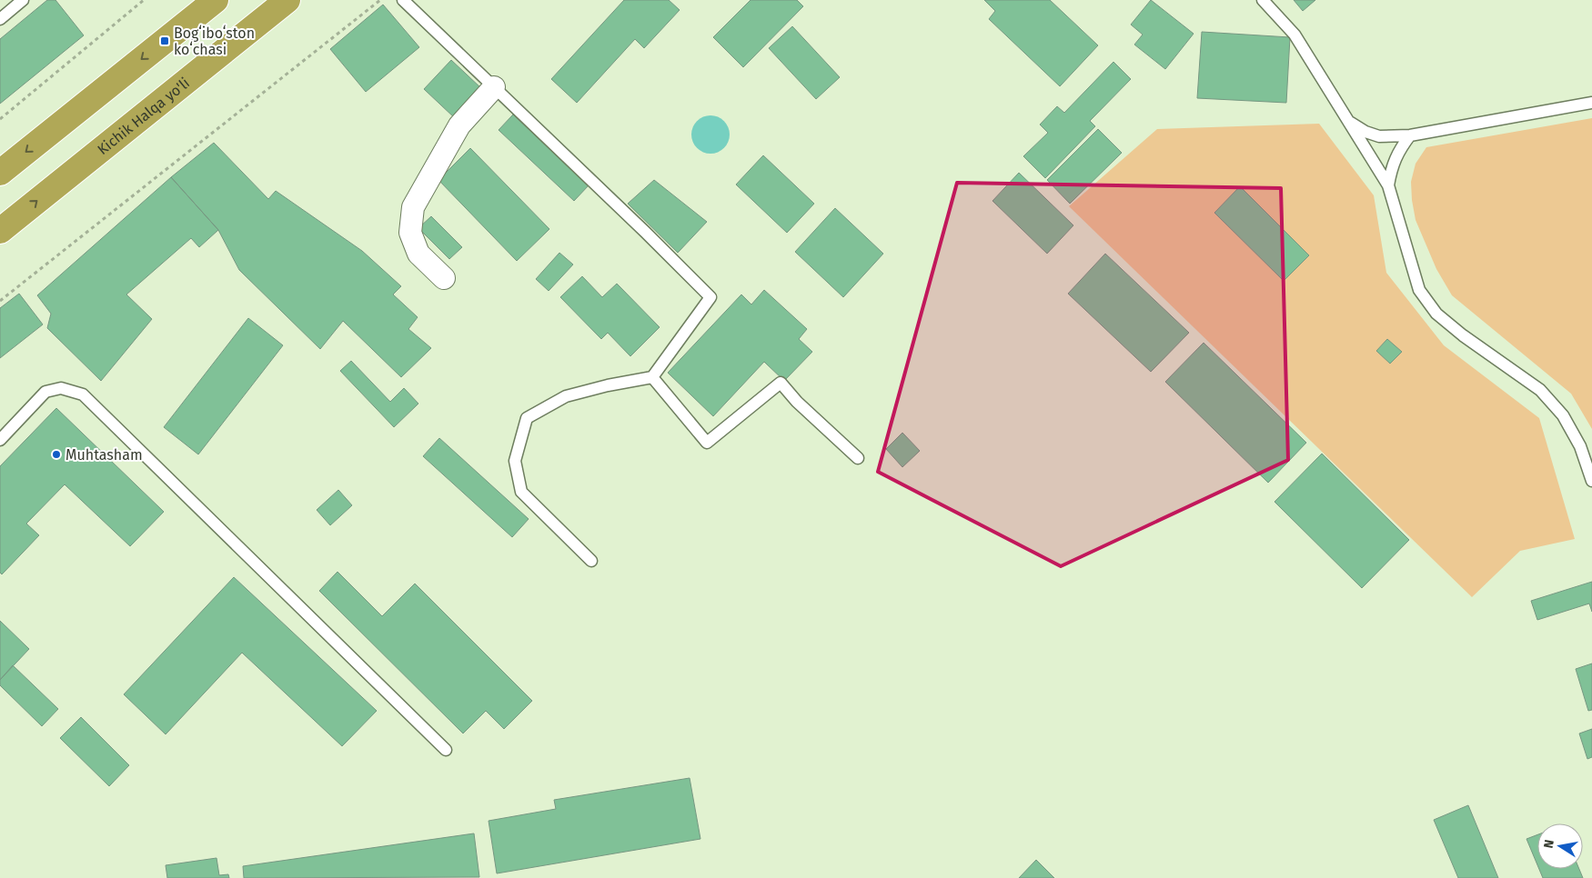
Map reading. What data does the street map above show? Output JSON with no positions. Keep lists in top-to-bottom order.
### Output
{
  "streets": {
    "highway": ["Kichik Halqa yo'li"]
  },
  "places": {
    "transit": ["Bogʻiboʻston koʻchasi"],
    "other": ["Muhtasham"]
  },
  "north": "left"
}
